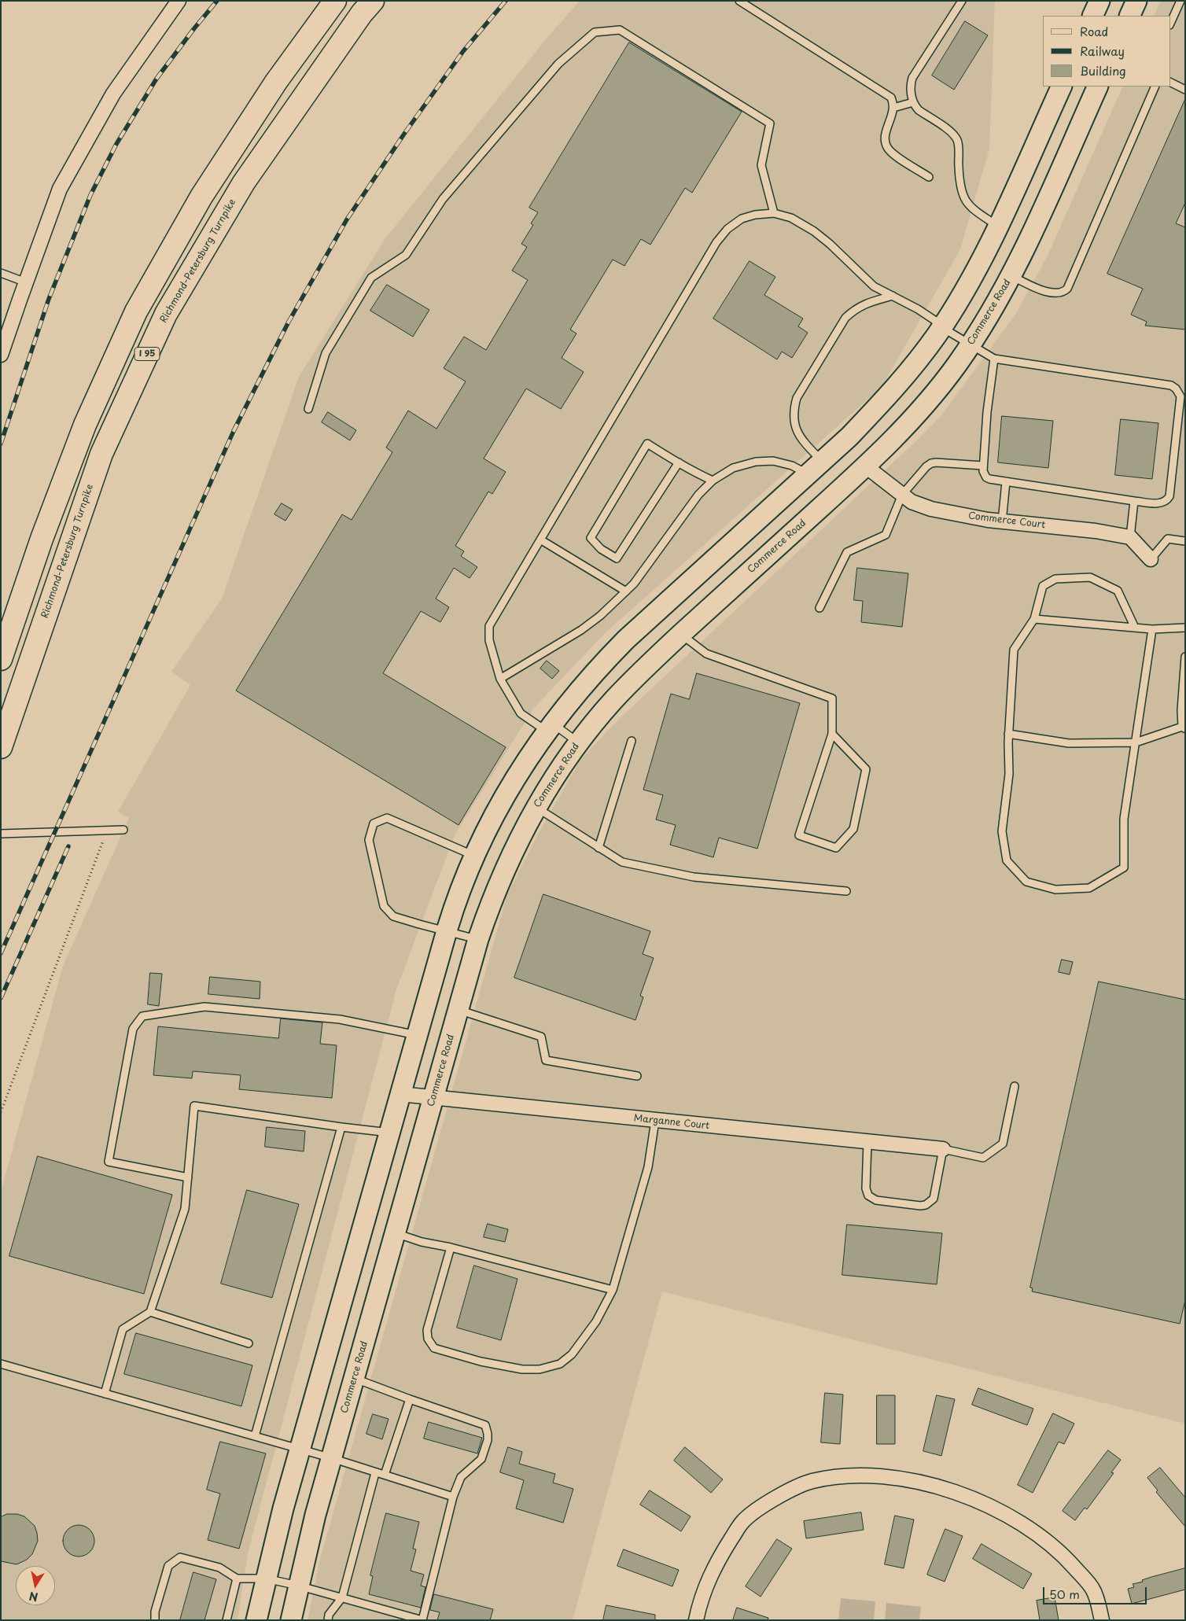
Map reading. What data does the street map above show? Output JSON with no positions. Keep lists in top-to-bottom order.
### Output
{
  "streets": {
    "highway": ["Richmond-Petersburg Turnpike", "I 95"],
    "main road": ["Commerce Road"],
    "street": ["Commerce Court", "Marganne Court"]
  },
  "crossings": [
    ["Commerce Road", "Commerce Court"],
    ["Commerce Road", "Marganne Court"]
  ],
  "legend": ["Road", "Railway", "Building"],
  "scale_bar": "50 m",
  "north": "bottom"
}
